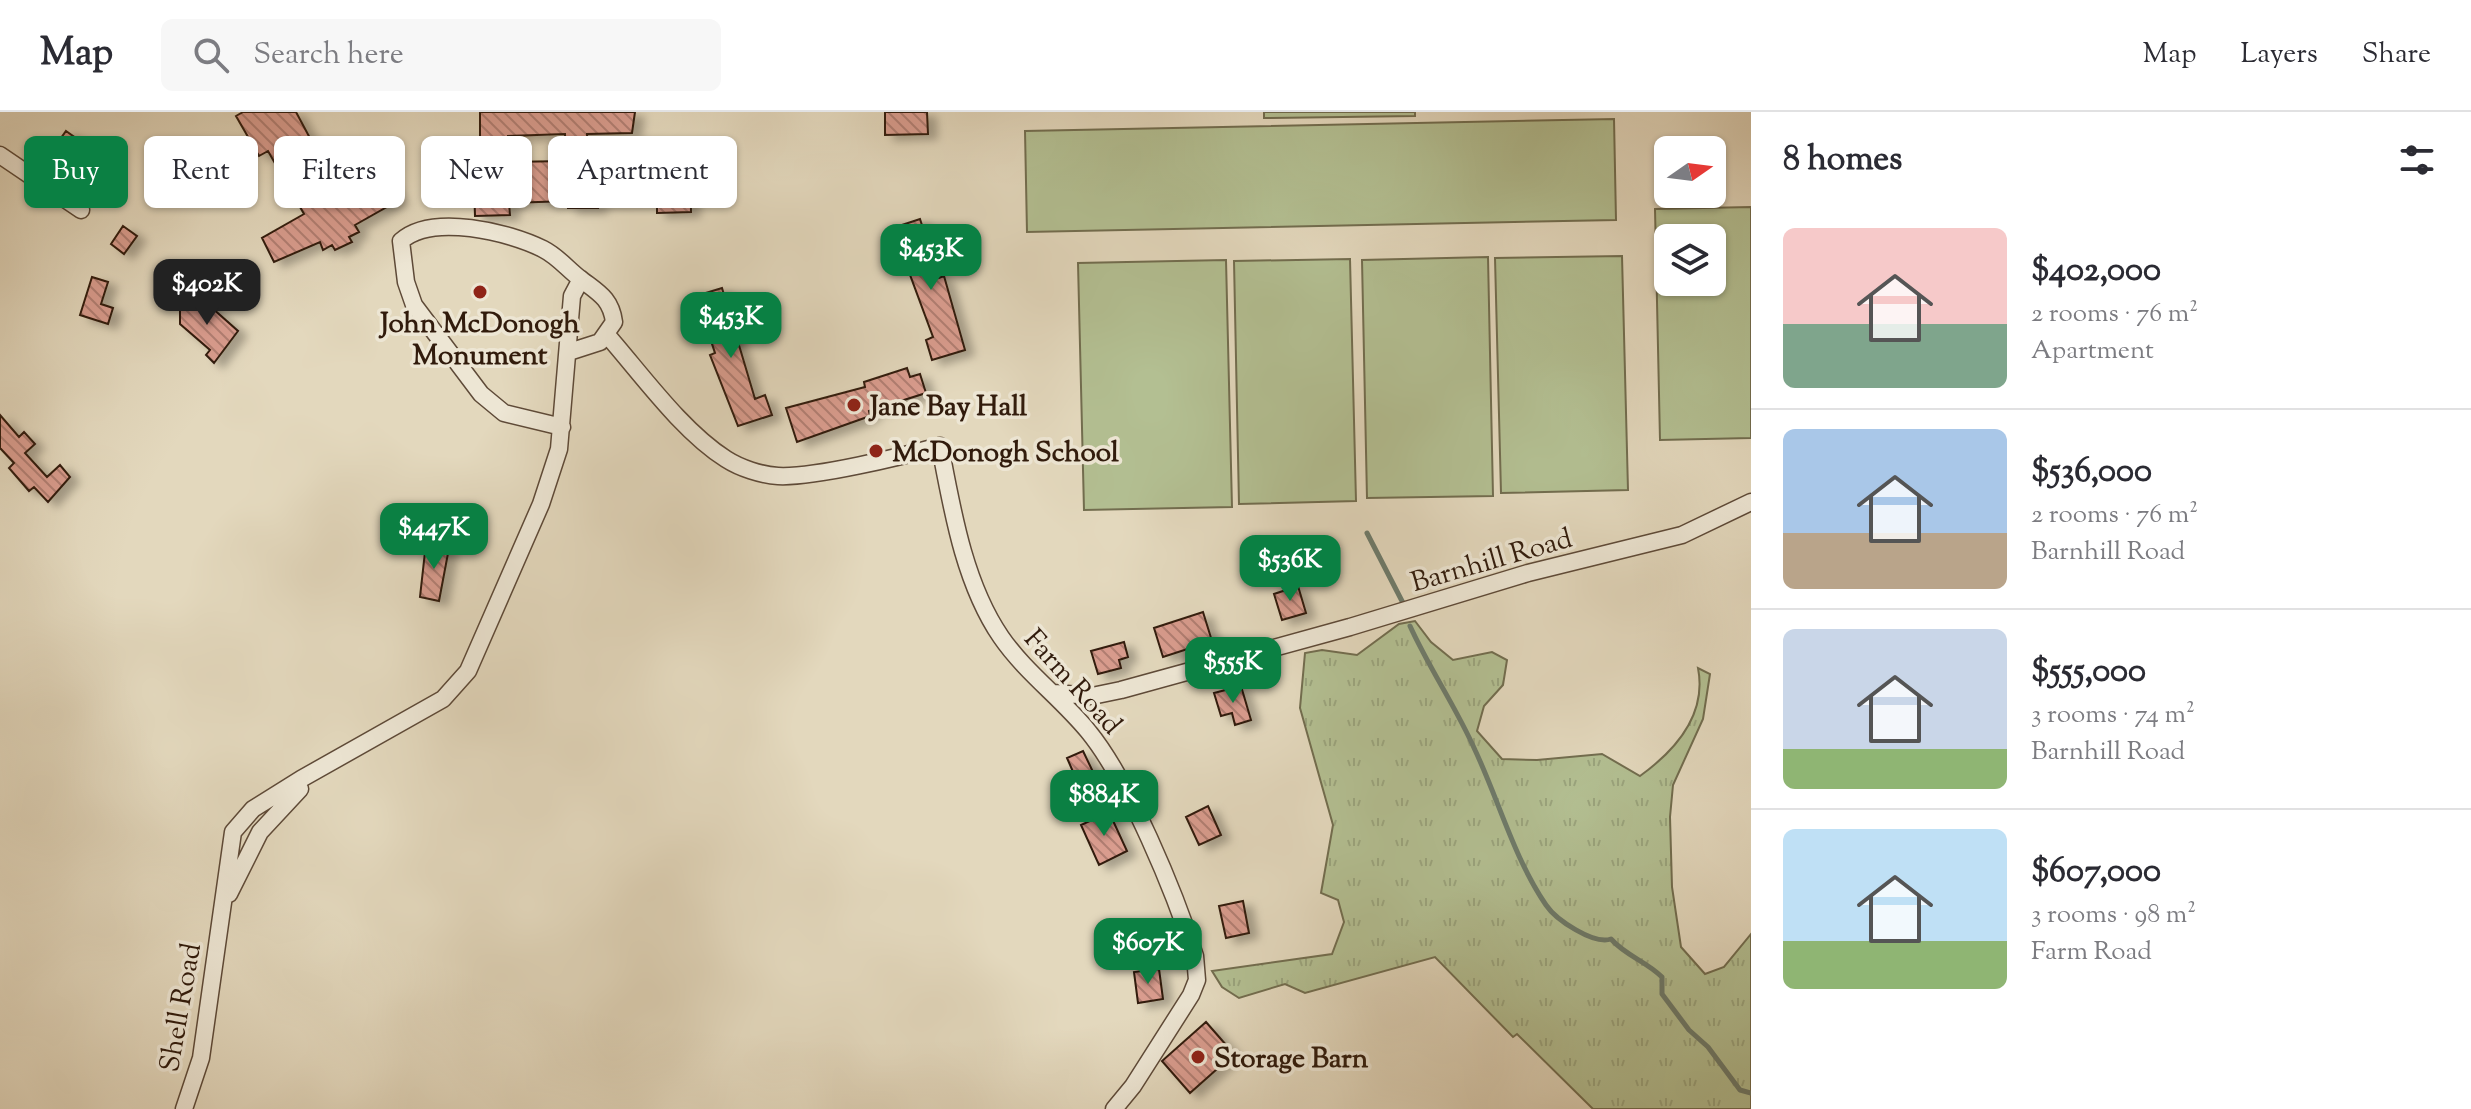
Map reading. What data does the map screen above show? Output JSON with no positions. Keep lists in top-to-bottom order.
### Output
{
  "streets": {
    "street": ["Barnhill Road", "Farm Road", "Shell Road"]
  },
  "crossings": [
    ["Barnhill Road", "Farm Road"]
  ],
  "places": [
    "John McDonogh Monument",
    "Jane Bay Hall",
    "McDonogh School",
    "Storage Barn"
  ],
  "north": "right",
  "page": {
    "header": "Map",
    "search": "Search here",
    "nav": ["Map", "Layers", "Share"],
    "heading": "8 homes",
    "chip": [
      "Buy",
      "Rent",
      "Filters",
      "New",
      "Apartment"
    ],
    "list": [
      {
        "name": "$402,000",
        "note": "2 rooms · 76 m² · Apartment"
      },
      {
        "name": "$536,000",
        "note": "2 rooms · 76 m² · Barnhill Road"
      },
      {
        "name": "$555,000",
        "note": "3 rooms · 74 m² · Barnhill Road"
      },
      {
        "name": "$607,000",
        "note": "3 rooms · 98 m² · Farm Road"
      }
    ],
    "price": [
      "$453K",
      "$402K",
      "$453K",
      "$447K",
      "$536K",
      "$555K",
      "$884K",
      "$607K"
    ]
  }
}
